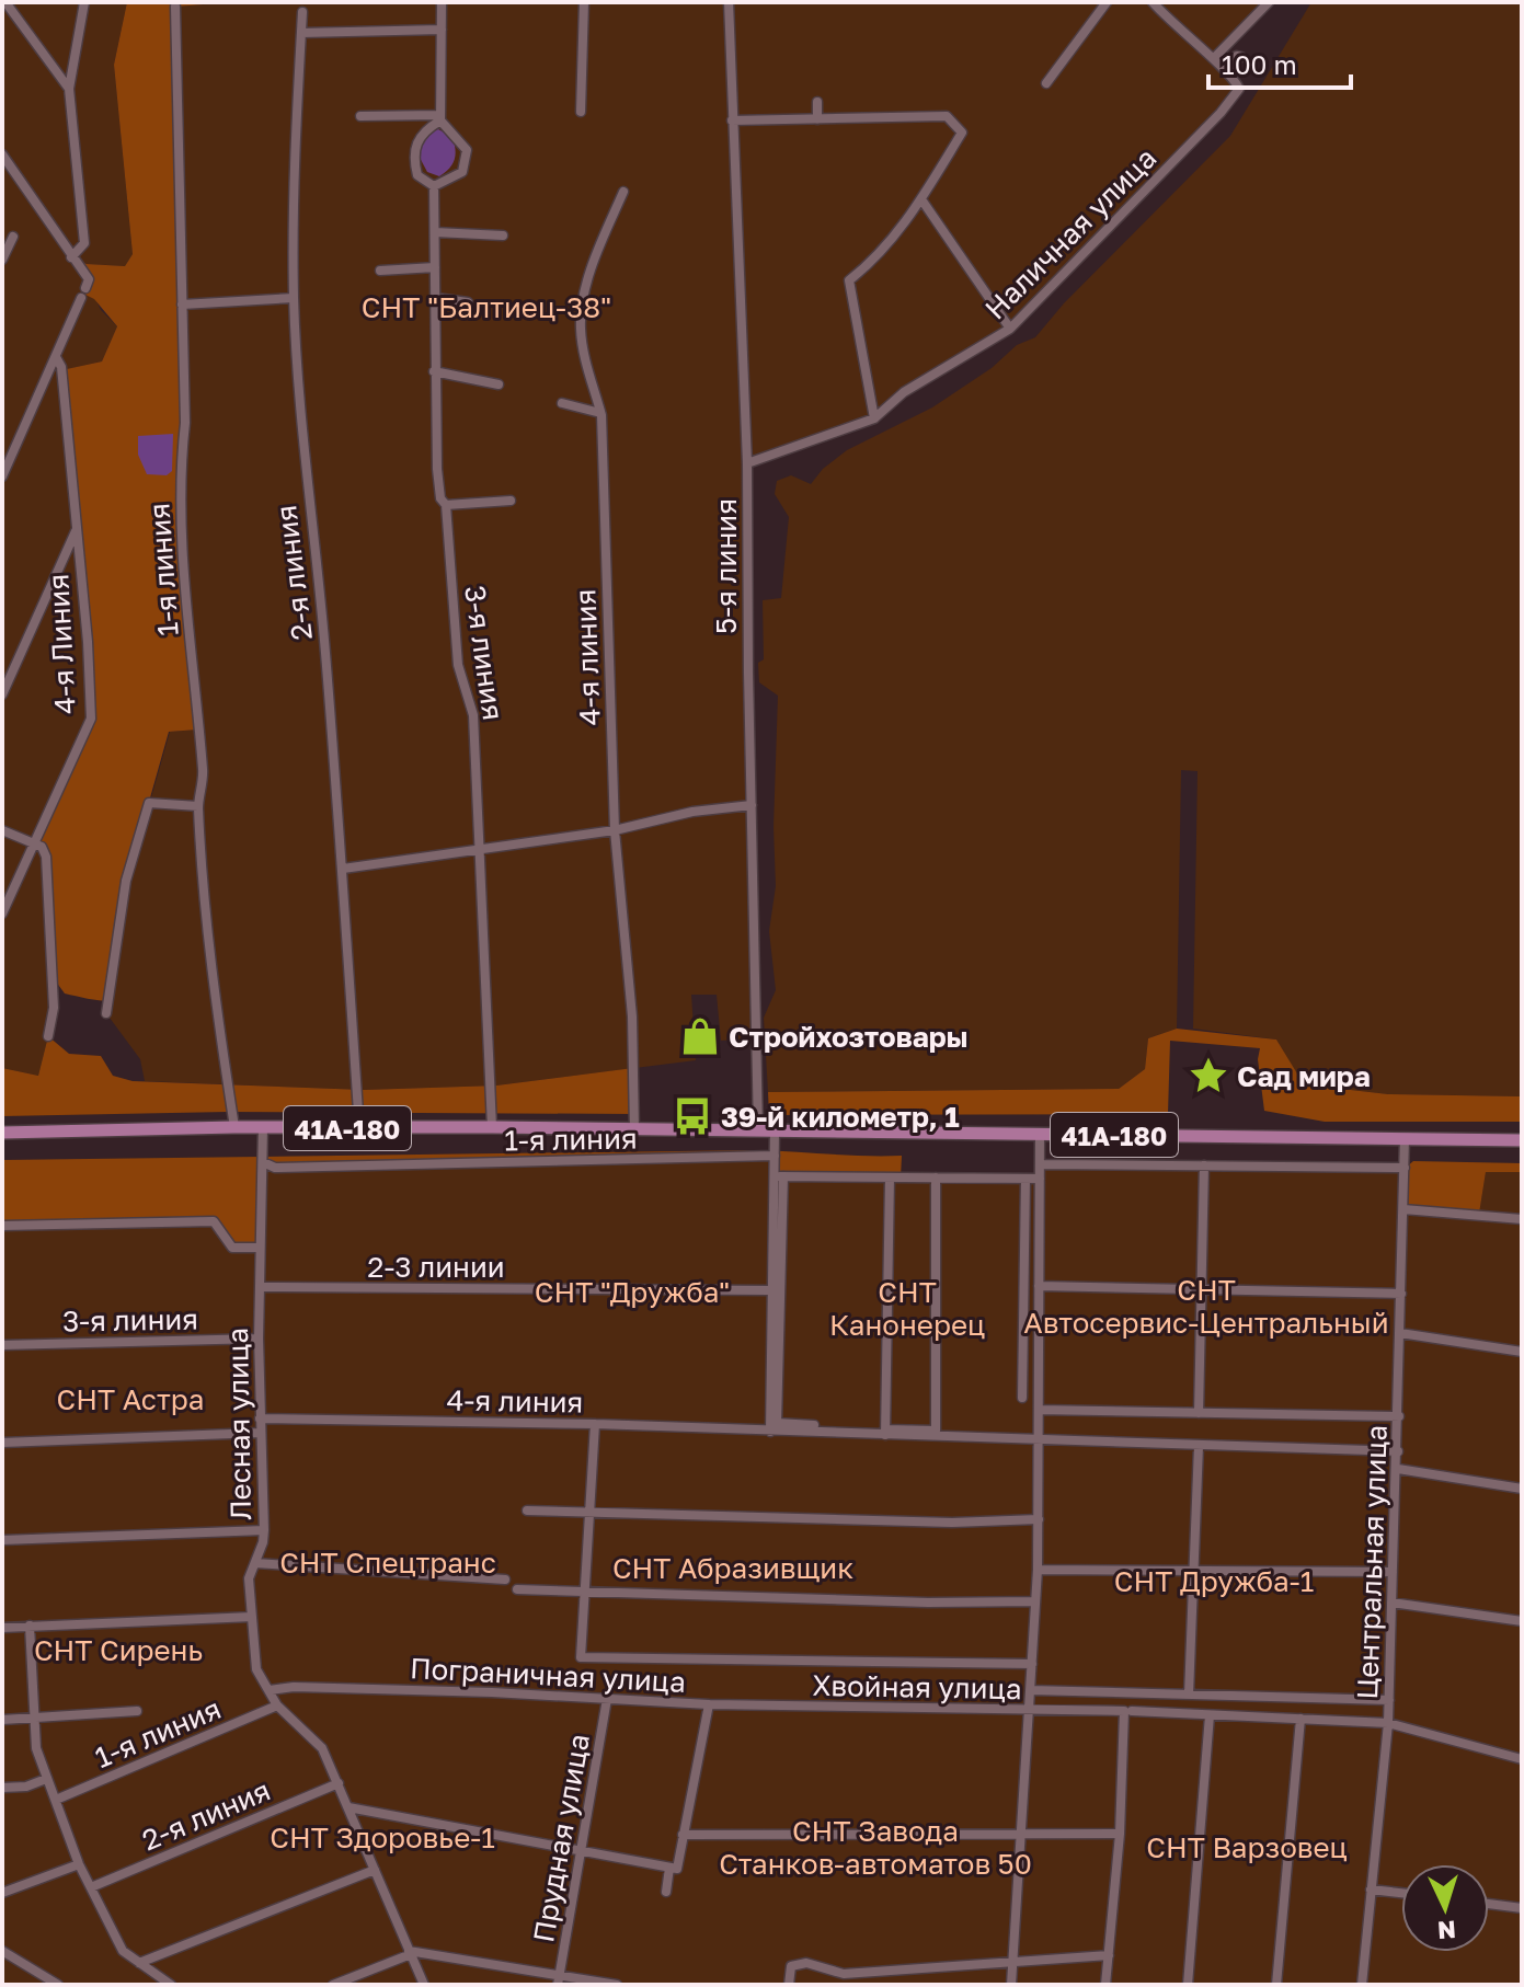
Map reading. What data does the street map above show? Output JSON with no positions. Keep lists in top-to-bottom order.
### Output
{
  "streets": {
    "main road": ["41А-180"],
    "street": [
      "Наличная улица",
      "5-я линия",
      "1-я линия",
      "2-я линия",
      "4-я Линия",
      "3-я линия",
      "4-я линия",
      "2-3 линии",
      "Лесная улица",
      "Центральная улица",
      "Пограничная улица",
      "Хвойная улица",
      "Прудная улица"
    ]
  },
  "crossings": [
    ["Наличная улица", "5-я линия"],
    ["5-я линия", "41А-180"],
    ["1-я линия", "41А-180"],
    ["1-я линия", "Лесная улица"],
    ["2-я линия", "41А-180"],
    ["2-я линия", "Лесная улица"],
    ["3-я линия", "41А-180"],
    ["3-я линия", "Лесная улица"],
    ["4-я линия", "41А-180"],
    ["4-я линия", "Лесная улица"],
    ["41А-180", "Лесная улица"],
    ["41А-180", "Центральная улица"],
    ["2-3 линии", "Лесная улица"],
    ["Лесная улица", "Пограничная улица"],
    ["Центральная улица", "Хвойная улица"],
    ["Пограничная улица", "Хвойная улица"],
    ["Пограничная улица", "Прудная улица"]
  ],
  "parks": [
    "СНТ \"Балтиец-38\"",
    "СНТ Автосервис-Центральный",
    "СНТ \"Дружба\"",
    "СНТ Канонерец",
    "СНТ Астра",
    "СНТ Спецтранс",
    "СНТ Абразивщик",
    "СНТ Дружба-1",
    "СНТ Сирень",
    "СНТ Завода Станков-автоматов 50",
    "СНТ Здоровье-1",
    "СНТ Варзовец"
  ],
  "places": {
    "shop": ["Стройхозтовары"],
    "place": ["Сад мира"],
    "bus stop": ["39-й километр, 1"]
  },
  "scale_bar": "100 m",
  "north": "bottom"
}
